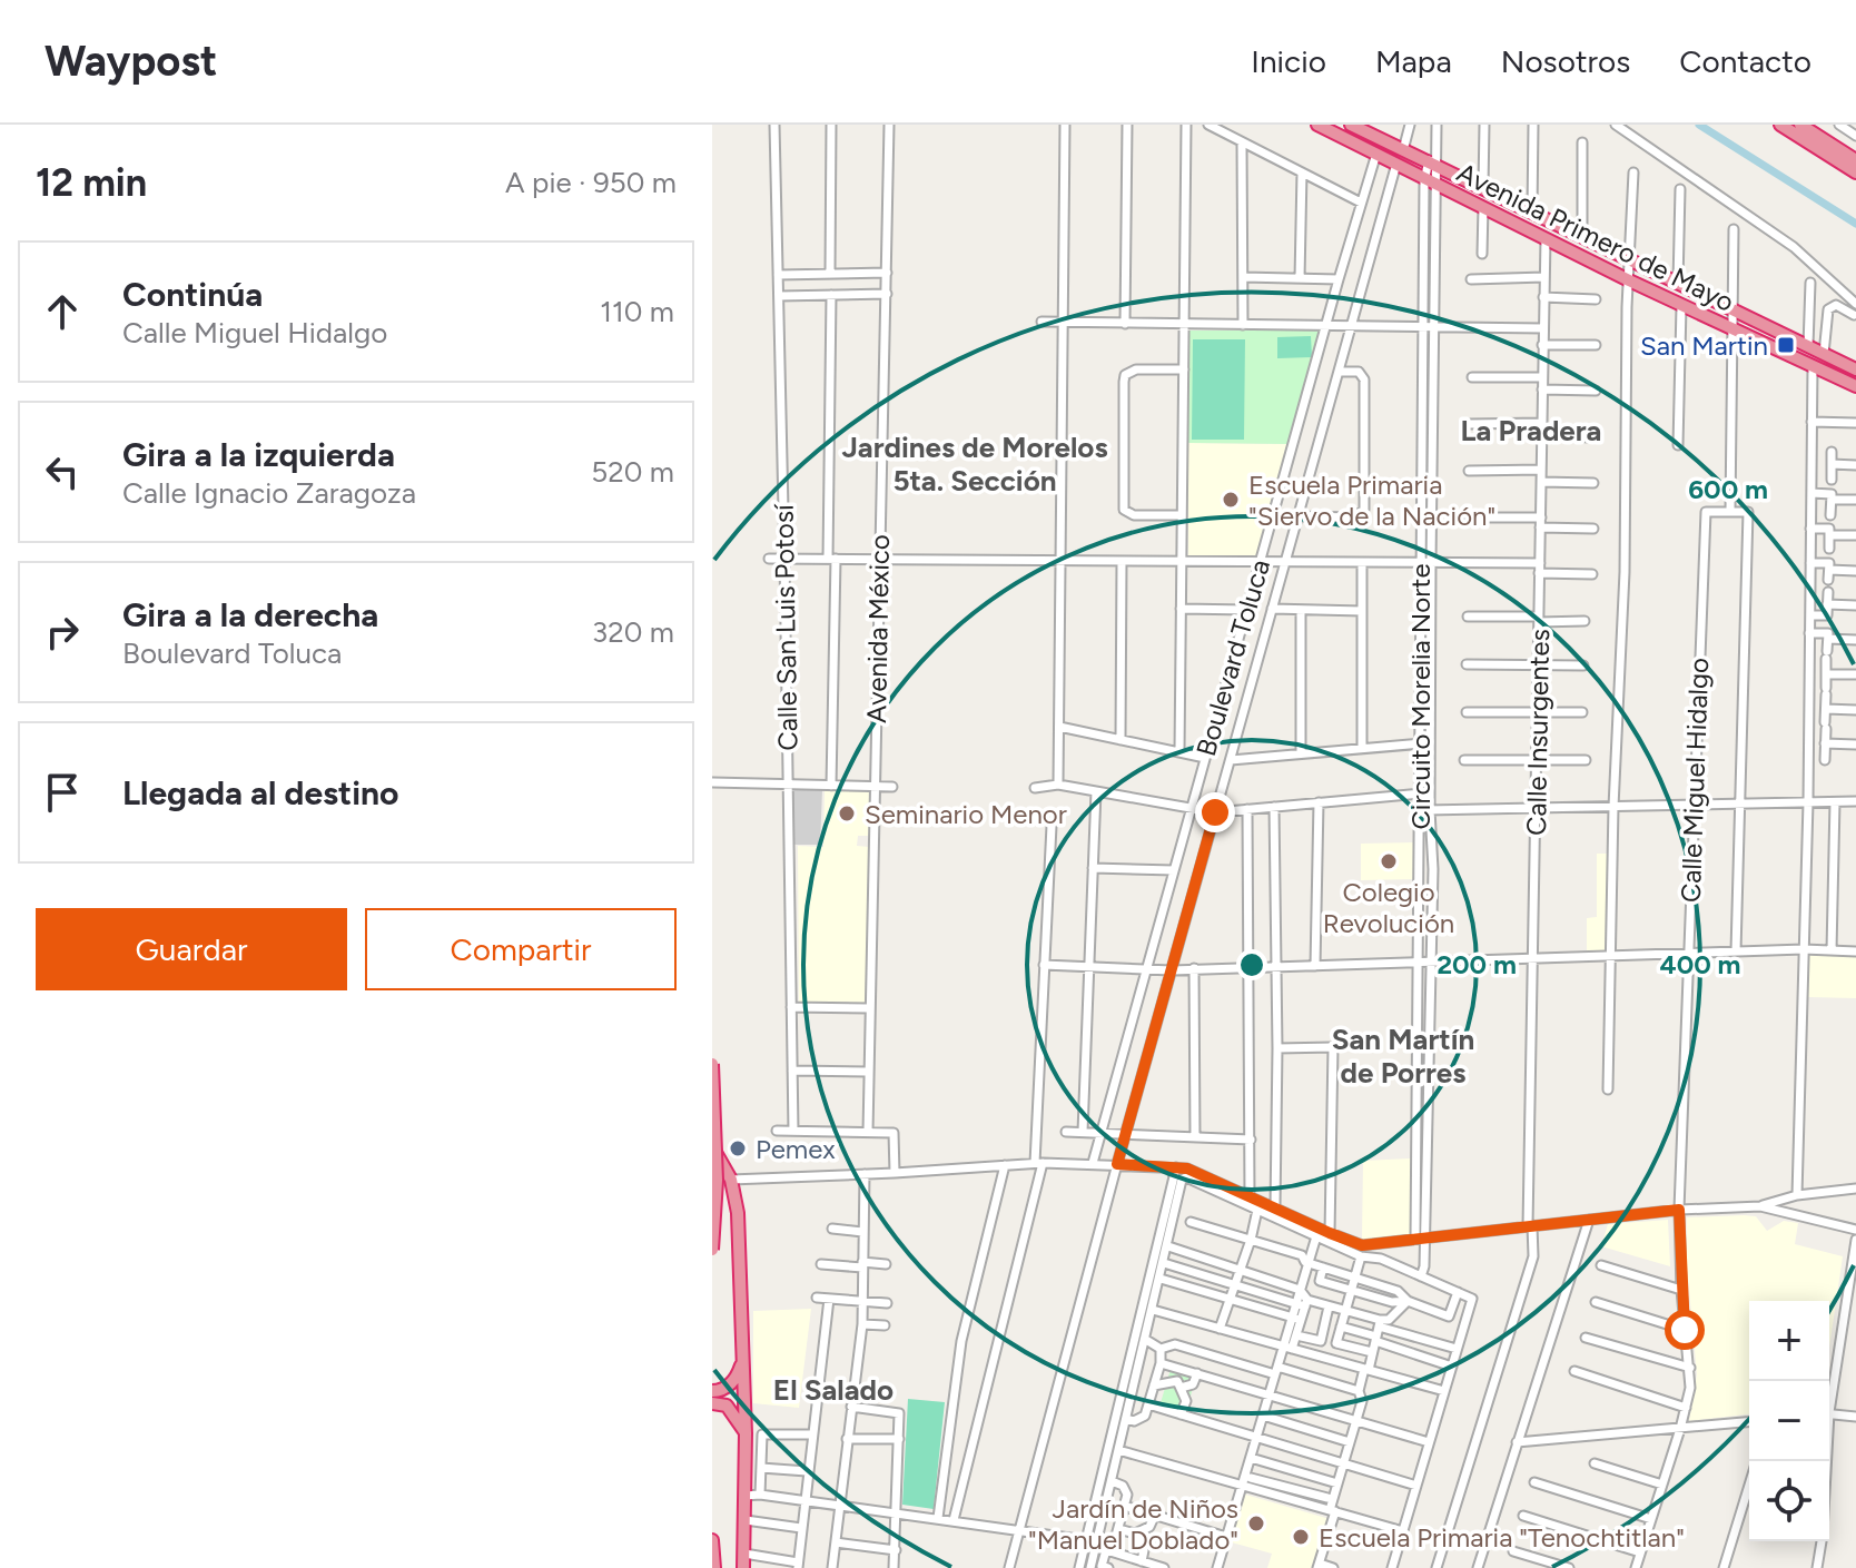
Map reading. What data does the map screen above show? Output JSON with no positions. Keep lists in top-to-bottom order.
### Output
{
  "streets": {
    "highway": ["Avenida Primero de Mayo"],
    "street": [
      "Calle San Luis Potosí",
      "Avenida México",
      "Boulevard Toluca",
      "Circuito Morelia Norte",
      "Calle Insurgentes",
      "Calle Miguel Hidalgo"
    ]
  },
  "crossings": [
    ["Avenida Primero de Mayo", "Boulevard Toluca"],
    ["Avenida Primero de Mayo", "Circuito Morelia Norte"],
    ["Avenida Primero de Mayo", "Calle Insurgentes"]
  ],
  "districts": [
    "La Pradera",
    "Jardines de Morelos 5ta. Sección",
    "San Martín de Porres",
    "El Salado"
  ],
  "places": {
    "transit": ["San Martin"],
    "other": [
      "Escuela Primaria \"Siervo de la Nación\"",
      "Seminario Menor",
      "Colegio Revolución",
      "Pemex",
      "Jardín de Niños \"Manuel Doblado\"",
      "Escuela Primaria \"Tenochtitlan\""
    ]
  },
  "page": {
    "header": "Waypost",
    "nav": [
      "Inicio",
      "Mapa",
      "Nosotros",
      "Contacto"
    ],
    "heading": ["12 min", "A pie · 950 m"],
    "list": [
      ["Continúa", "Calle Miguel Hidalgo", "110 m"],
      ["Gira a la izquierda", "Calle Ignacio Zaragoza", "520 m"],
      ["Gira a la derecha", "Boulevard Toluca", "320 m"],
      "Llegada al destino"
    ],
    "buttons": ["Guardar", "Compartir"],
    "map_buttons": ["+", "−"]
  },
  "rings": ["600 m", "200 m", "400 m"]
}
